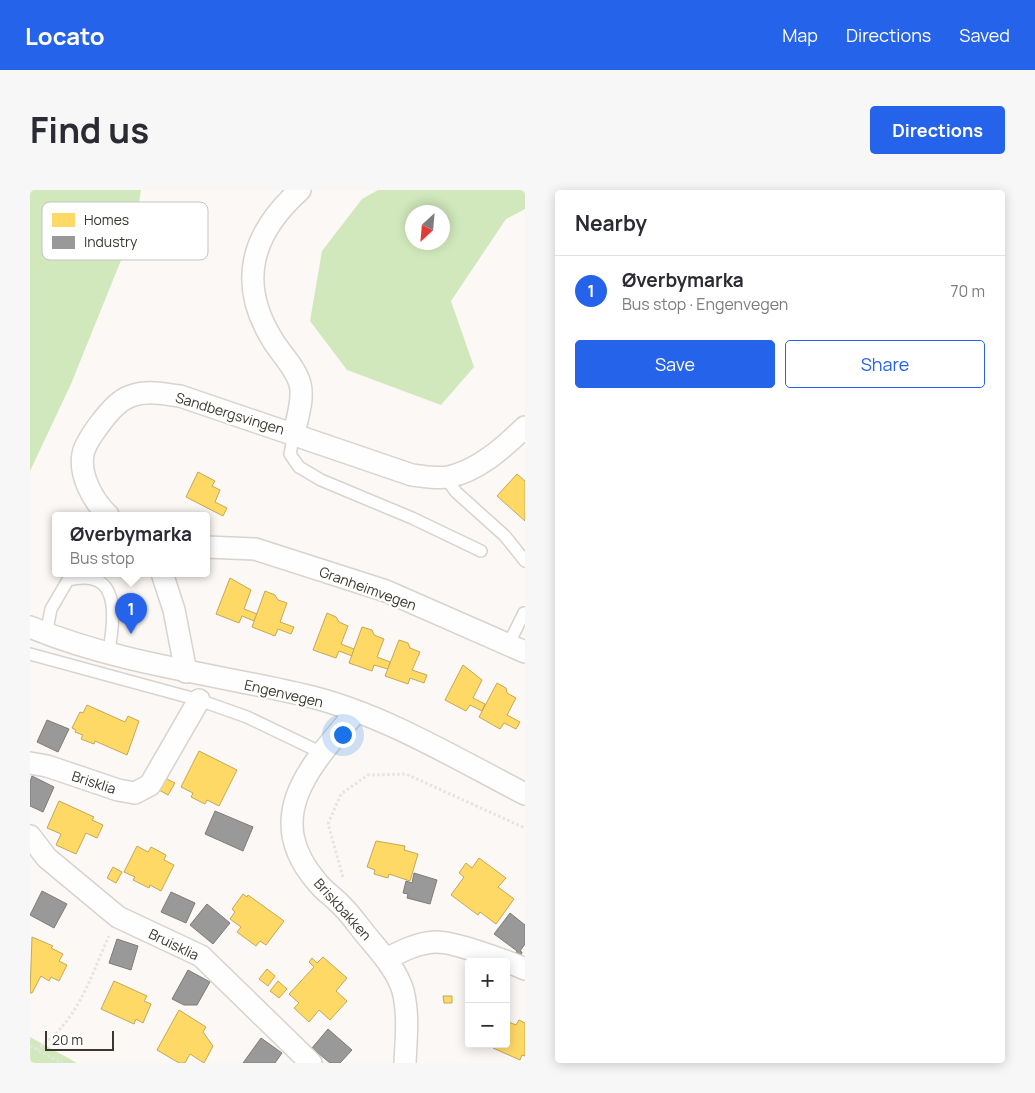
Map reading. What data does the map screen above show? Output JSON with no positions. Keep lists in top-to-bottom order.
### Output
{
  "streets": {
    "street": [
      "Sandbergsvingen",
      "Granheimvegen",
      "Engenvegen",
      "Brisklia",
      "Briskbakken",
      "Bruisklia"
    ]
  },
  "crossings": [
    ["Engenvegen", "Briskbakken"]
  ],
  "legend": ["Homes", "Industry"],
  "scale_bar": "20 m",
  "north": "bottom left",
  "page": {
    "header": "Locato",
    "nav": ["Map", "Directions", "Saved"],
    "title": "Find us",
    "buttons": [
      "Directions",
      ["Save", "Share"]
    ],
    "heading": "Nearby",
    "list": [
      {
        "mark": "1",
        "name": "Øverbymarka",
        "note": "Bus stop · Engenvegen",
        "value": "70 m"
      }
    ],
    "popup": ["Øverbymarka", "Bus stop"],
    "pins": "1",
    "map_buttons": ["+", "−"],
    "scale": "20 m"
  }
}
